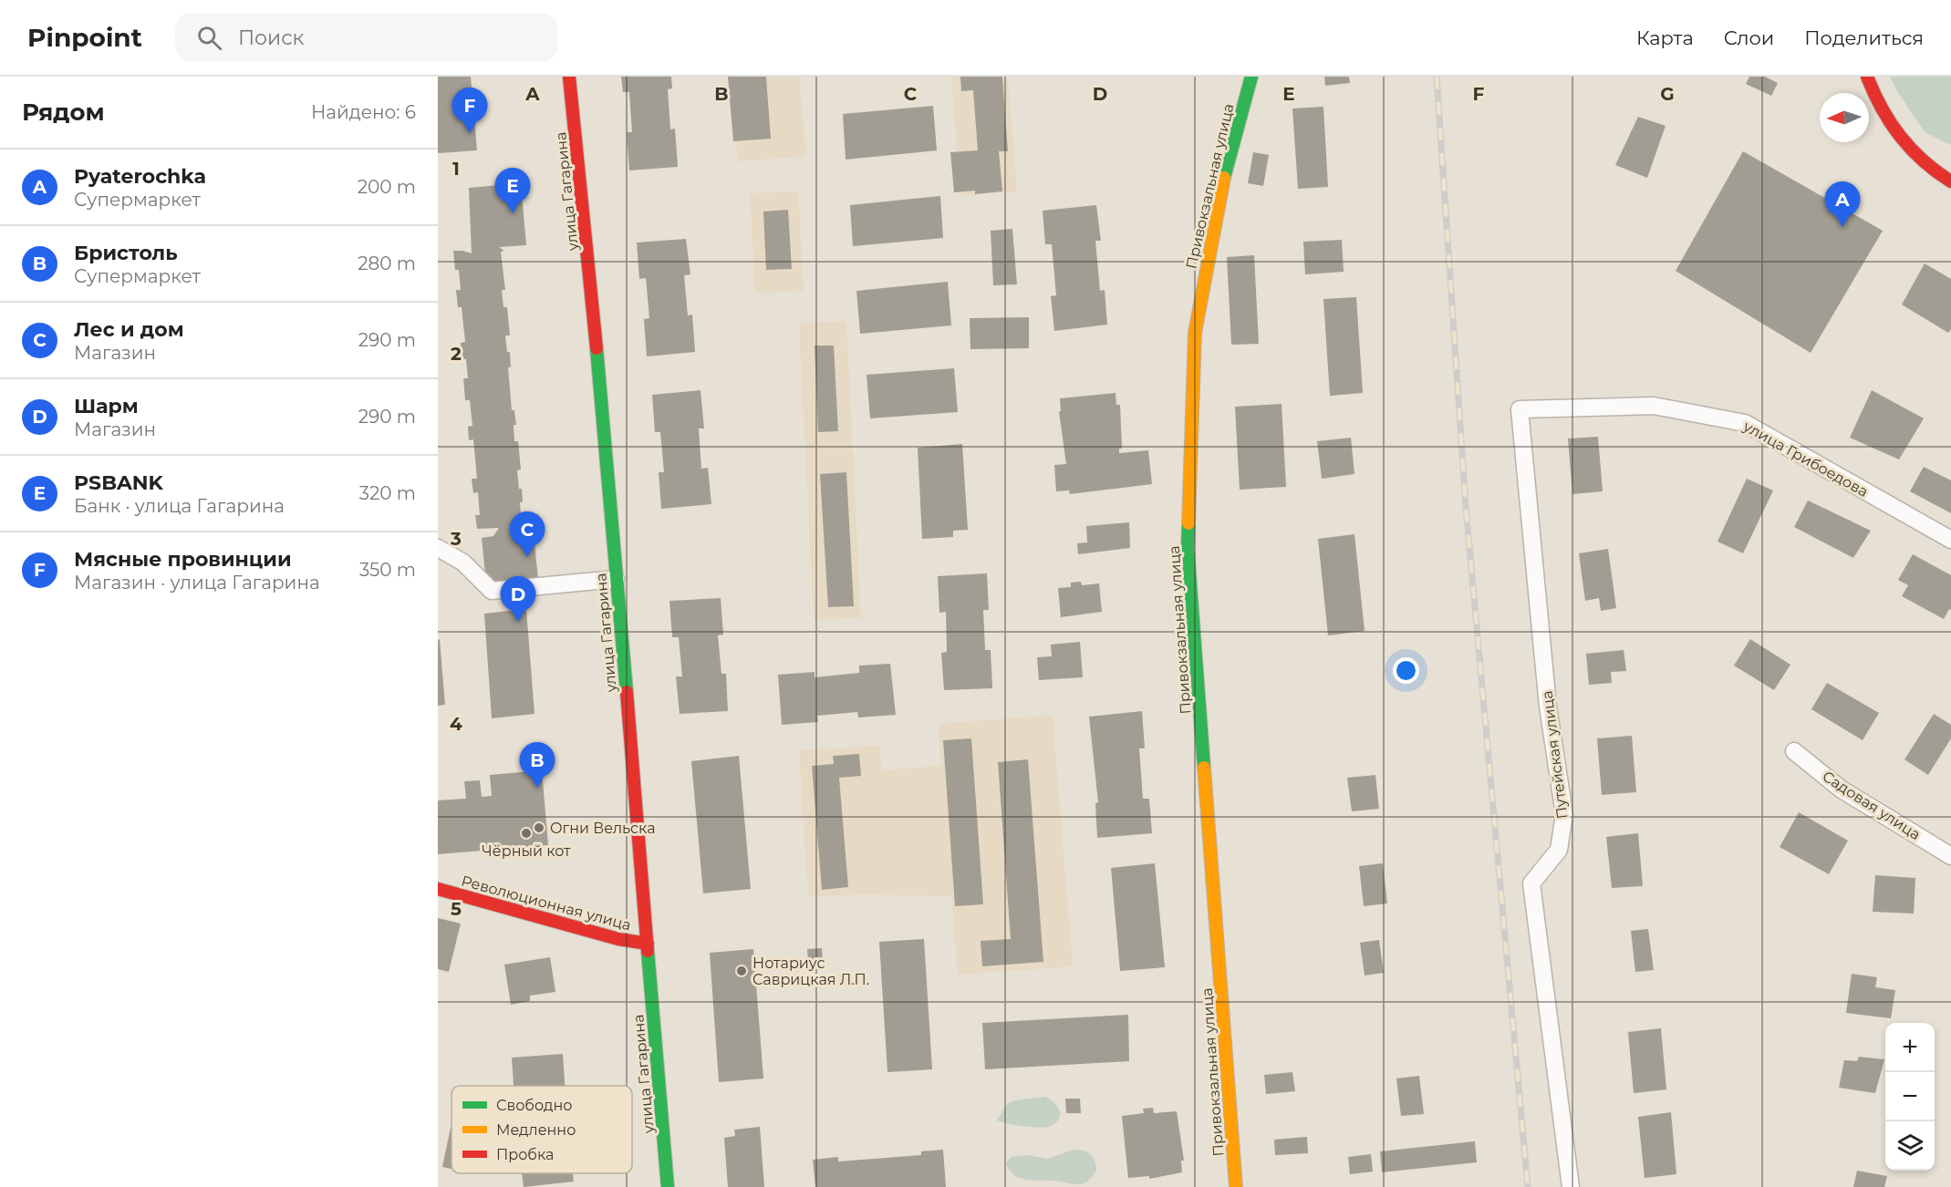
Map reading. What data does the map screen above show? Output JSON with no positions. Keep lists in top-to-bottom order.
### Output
{
  "streets": {
    "street": [
      "Привокзальная улица",
      "улица Гагарина",
      "улица Грибоедова",
      "Путейская улица",
      "Садовая улица",
      "Революционная улица"
    ]
  },
  "crossings": [
    ["улица Гагарина", "Революционная улица"],
    ["улица Грибоедова", "Путейская улица"]
  ],
  "places": ["Огни Вельска", "Чёрный кот", "Нотариус Саврицкая Л.П."],
  "legend": ["Свободно", "Медленно", "Пробка"],
  "north": "left",
  "page": {
    "header": "Pinpoint",
    "search": "Поиск",
    "nav": ["Карта", "Слои", "Поделиться"],
    "heading": ["Рядом", "Найдено: 6"],
    "pins": [
      "F",
      "E",
      "A",
      "C",
      "D",
      "B"
    ],
    "list": [
      {
        "mark": "A",
        "name": "Pyaterochka",
        "note": "Супермаркет",
        "value": "200 m"
      },
      {
        "mark": "B",
        "name": "Бристоль",
        "note": "Супермаркет",
        "value": "280 m"
      },
      {
        "mark": "C",
        "name": "Лес и дом",
        "note": "Магазин",
        "value": "290 m"
      },
      {
        "mark": "D",
        "name": "Шарм",
        "note": "Магазин",
        "value": "290 m"
      },
      {
        "mark": "E",
        "name": "PSBANK",
        "note": "Банк · улица Гагарина",
        "value": "320 m"
      },
      {
        "mark": "F",
        "name": "Мясные провинции",
        "note": "Магазин · улица Гагарина",
        "value": "350 m"
      }
    ],
    "map_buttons": ["+", "−"]
  },
  "grid": {
    "columns": [
      "A",
      "B",
      "C",
      "D",
      "E",
      "F",
      "G"
    ],
    "rows": [
      "1",
      "2",
      "3",
      "4",
      "5"
    ]
  }
}
